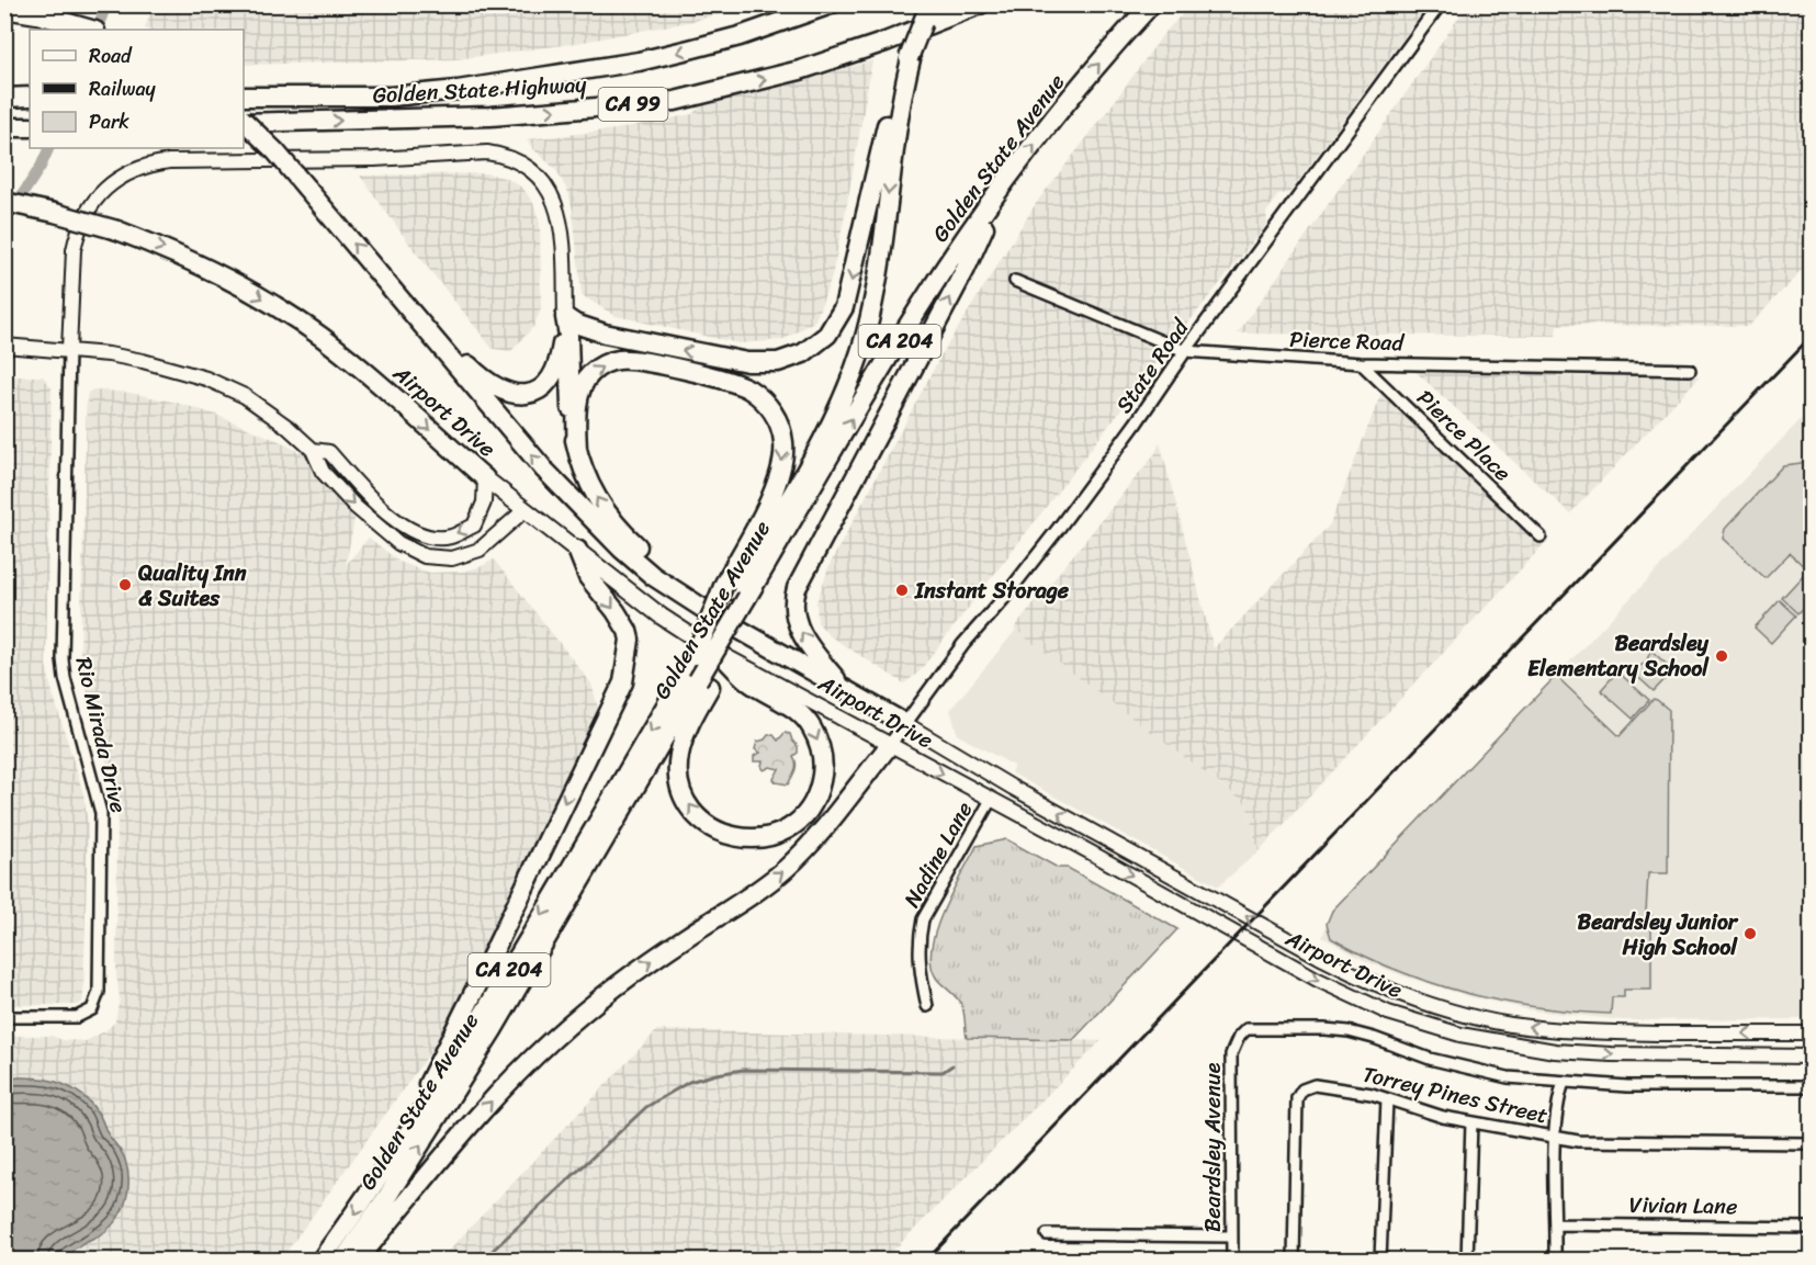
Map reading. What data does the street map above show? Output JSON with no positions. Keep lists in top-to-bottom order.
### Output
{
  "streets": {
    "highway": [
      "Golden State Highway",
      "CA 99",
      "Golden State Avenue",
      "CA 204",
      "Airport Drive"
    ],
    "street": [
      "Pierce Road",
      "State Road",
      "Pierce Place",
      "Rio Mirada Drive",
      "Nadine Lane",
      "Torrey Pines Street",
      "Beardsley Avenue",
      "Vivian Lane"
    ]
  },
  "crossings": [
    ["Pierce Road", "State Road"],
    ["Pierce Road", "Pierce Place"],
    ["State Road", "Airport Drive"],
    ["Airport Drive", "Nadine Lane"]
  ],
  "places": [
    "Quality Inn & Suites",
    "Instant Storage",
    "Beardsley Elementary School",
    "Beardsley Junior High School"
  ],
  "legend": ["Road", "Railway", "Park"]
}
